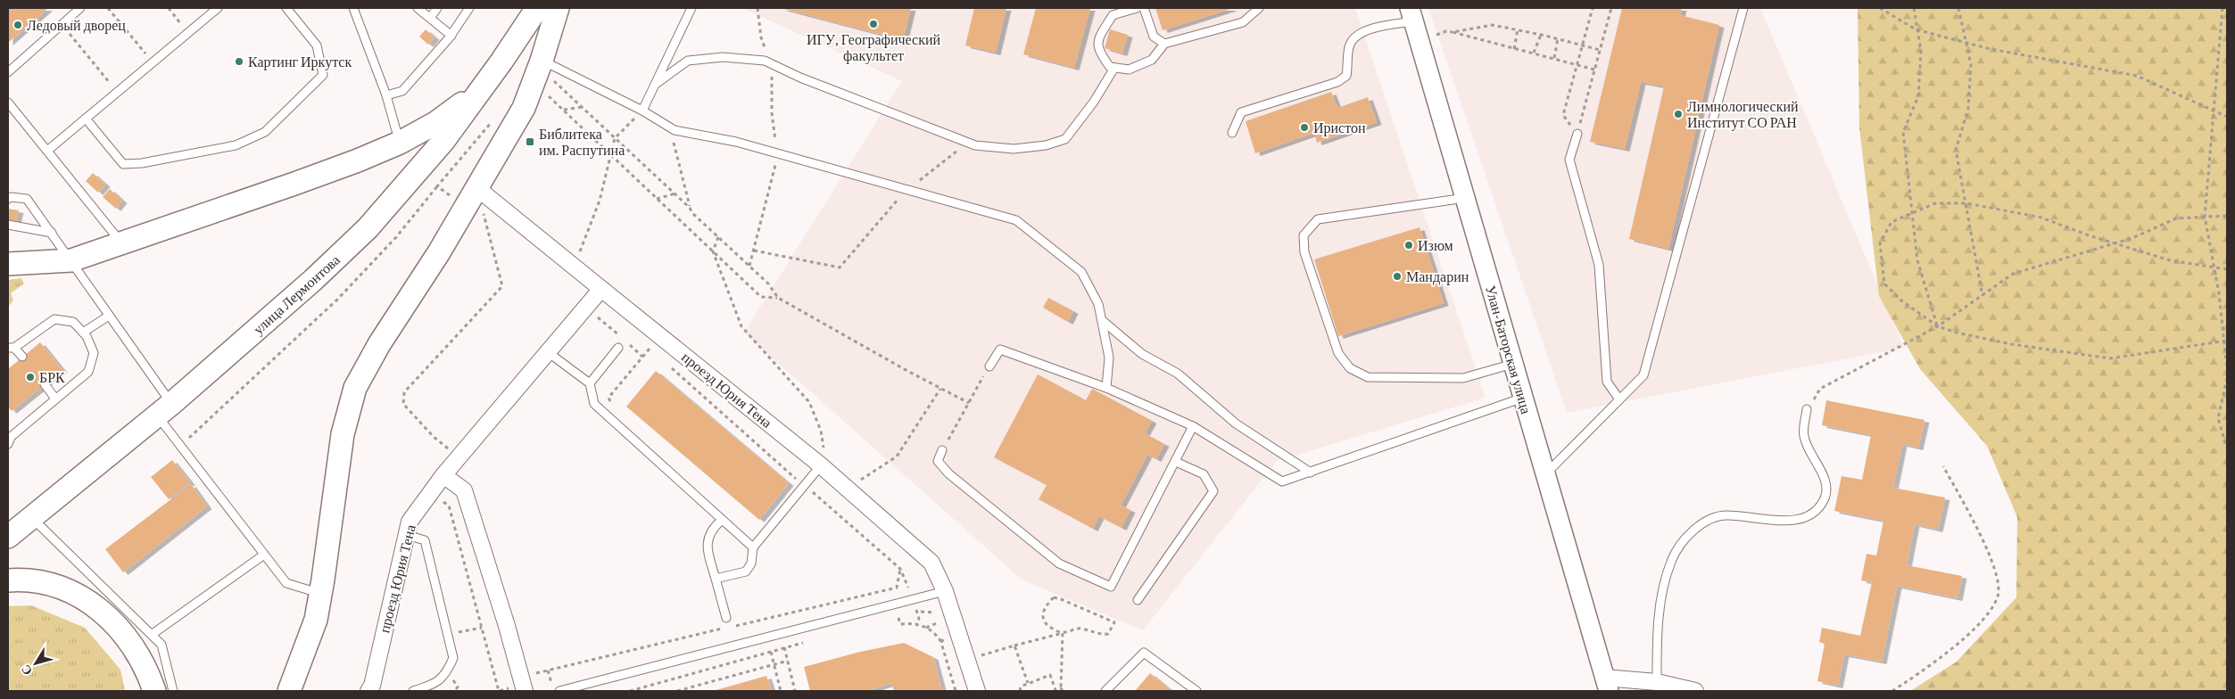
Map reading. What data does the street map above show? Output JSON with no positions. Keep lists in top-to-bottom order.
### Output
{
  "streets": {
    "main road": ["улица Лермонтова"],
    "street": ["Улан-Баторская улица", "проезд Юрия Тена"]
  },
  "places": {
    "other": [
      "ИГУ, Географический факультет",
      "Ледовый дворец",
      "Картинг Иркутск",
      "Лимнологический Институт СО РАН",
      "Иристон",
      "Изюм",
      "Мандарин",
      "БРК"
    ],
    "transit": ["Библитека им. Распутина"]
  },
  "north": "bottom left"
}
